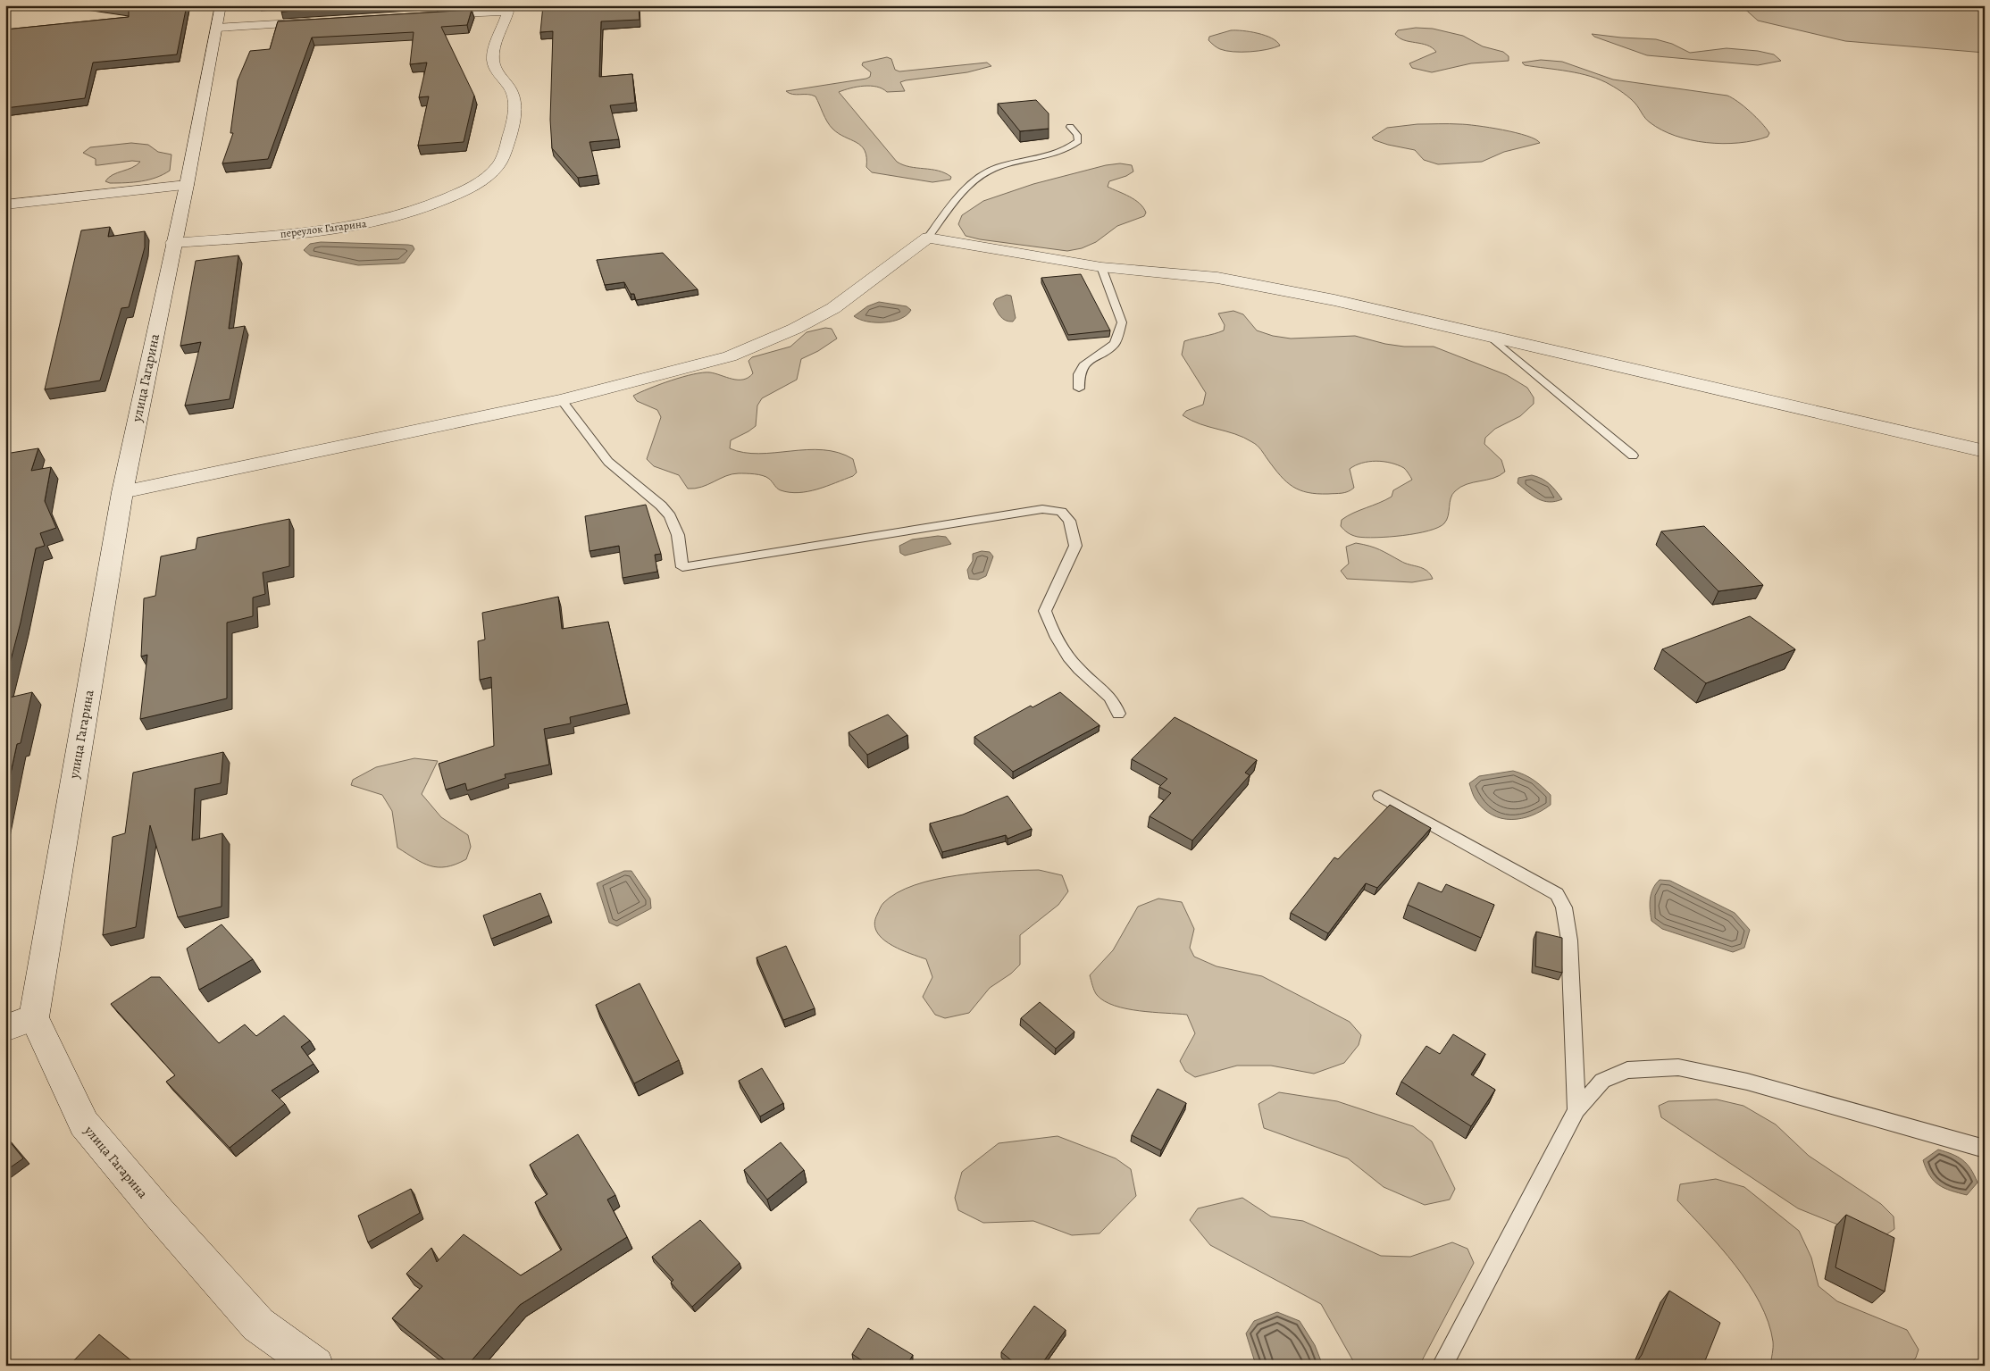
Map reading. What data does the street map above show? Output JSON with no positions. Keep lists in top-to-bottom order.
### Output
{
  "streets": {
    "street": ["переулок Гагарина", "улица Гагарина"]
  },
  "crossings": [
    ["переулок Гагарина", "улица Гагарина"]
  ]
}
